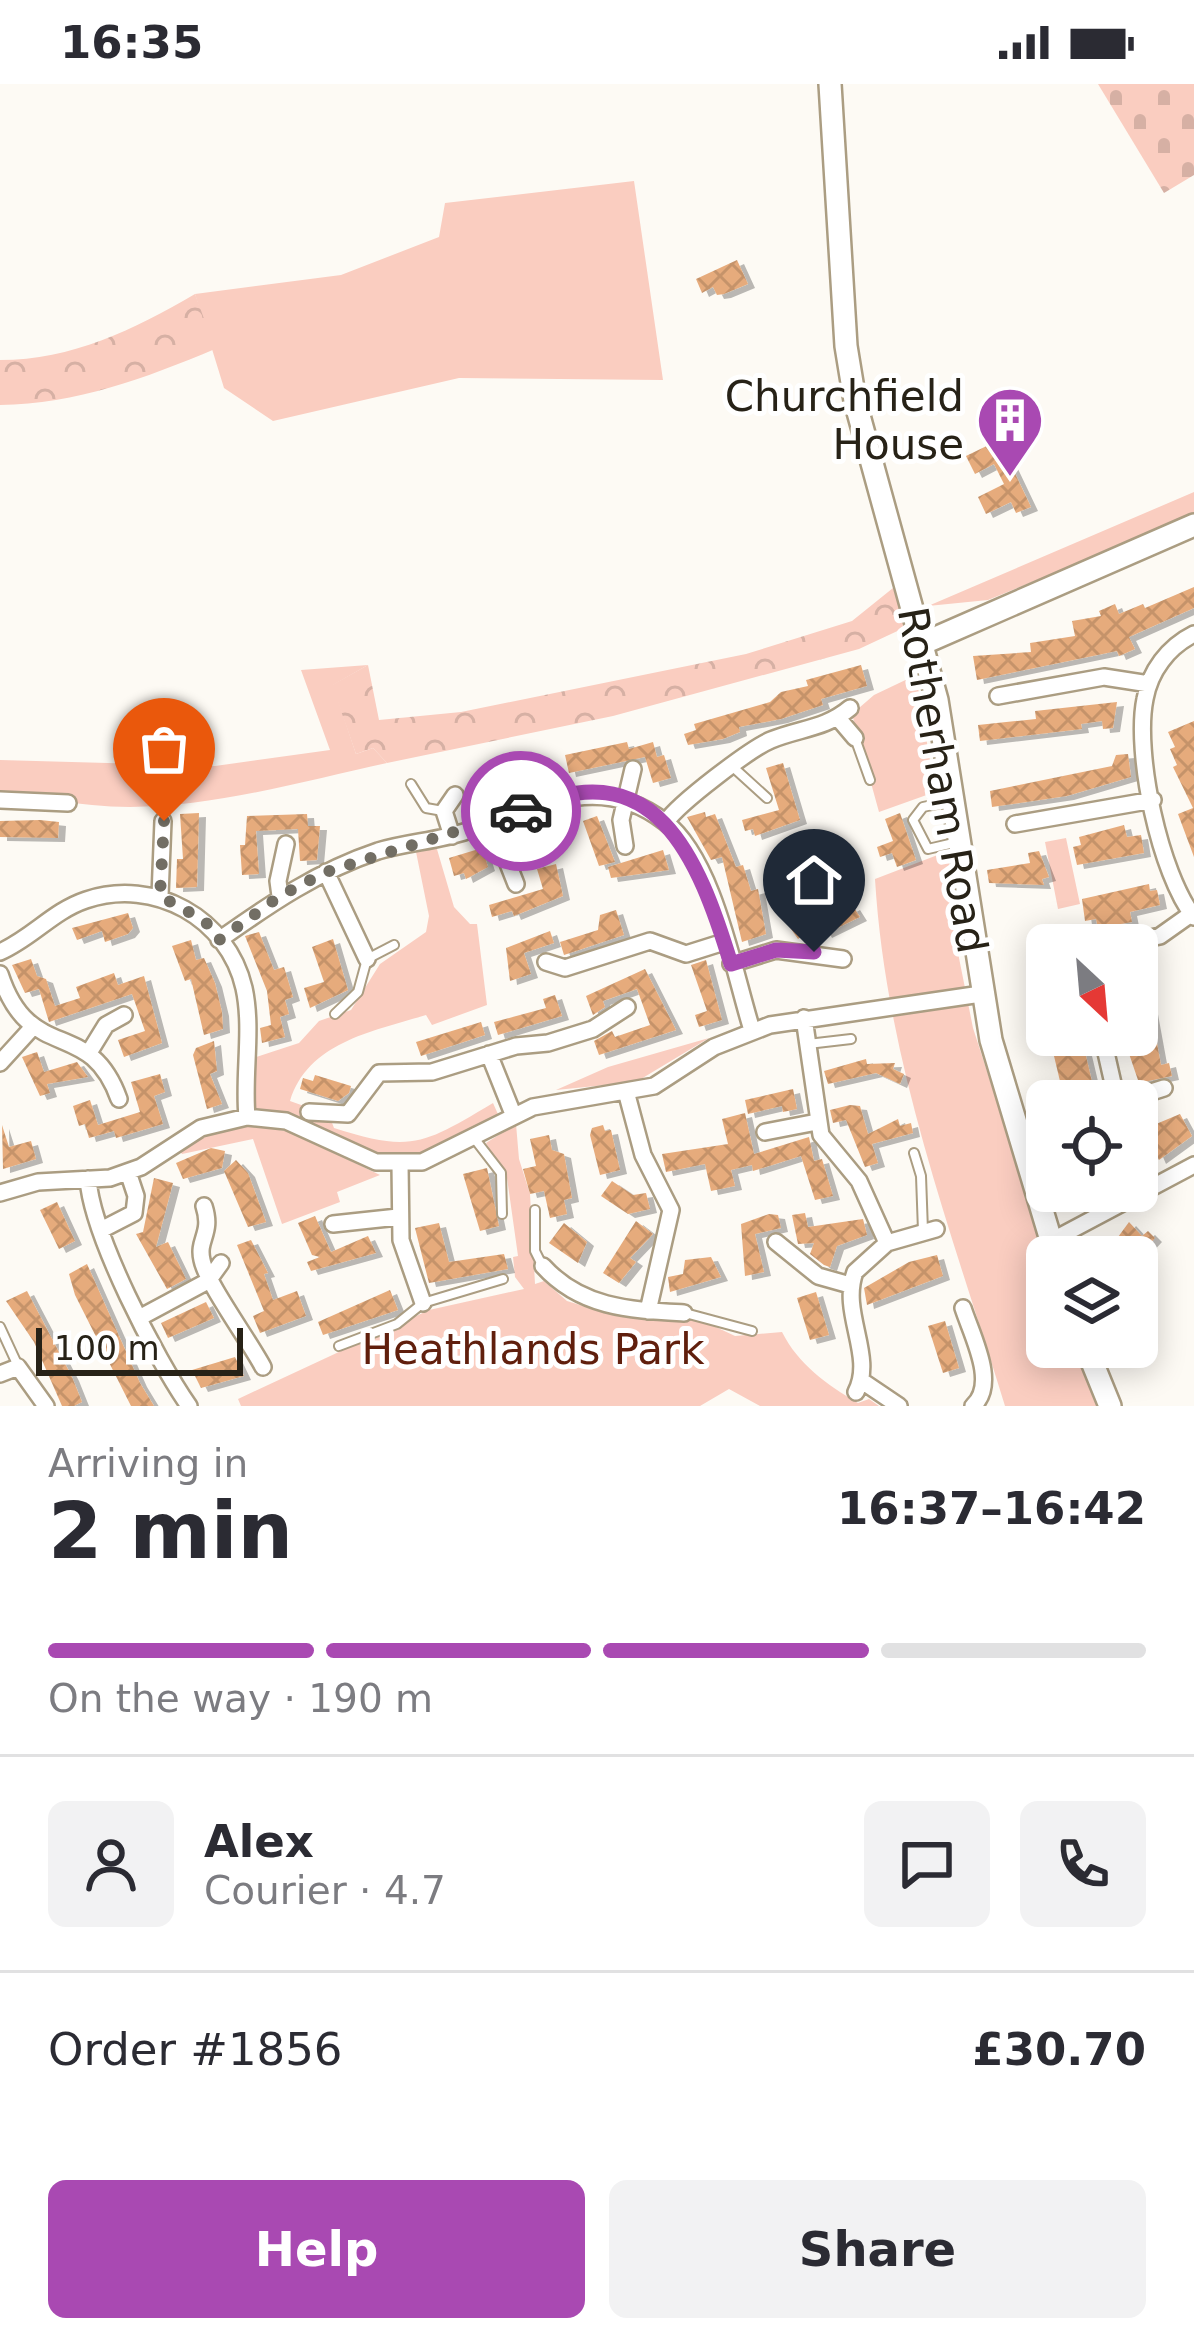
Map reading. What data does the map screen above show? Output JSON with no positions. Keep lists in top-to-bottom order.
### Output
{
  "streets": {
    "main road": ["Rotherham Road"]
  },
  "parks": ["Heathlands Park"],
  "places": {
    "building": ["Churchfield House"]
  },
  "scale_bar": "100 m",
  "north": "bottom right",
  "page": {
    "status": "16:35",
    "scale": "100 m",
    "heading": ["2 min", "Arriving in", "16:37–16:42"],
    "panel": [
      "Alex",
      "Courier · 4.7",
      "Order #1856",
      "£30.70"
    ],
    "bar": "On the way · 190 m",
    "buttons": ["Help", "Share"]
  }
}
